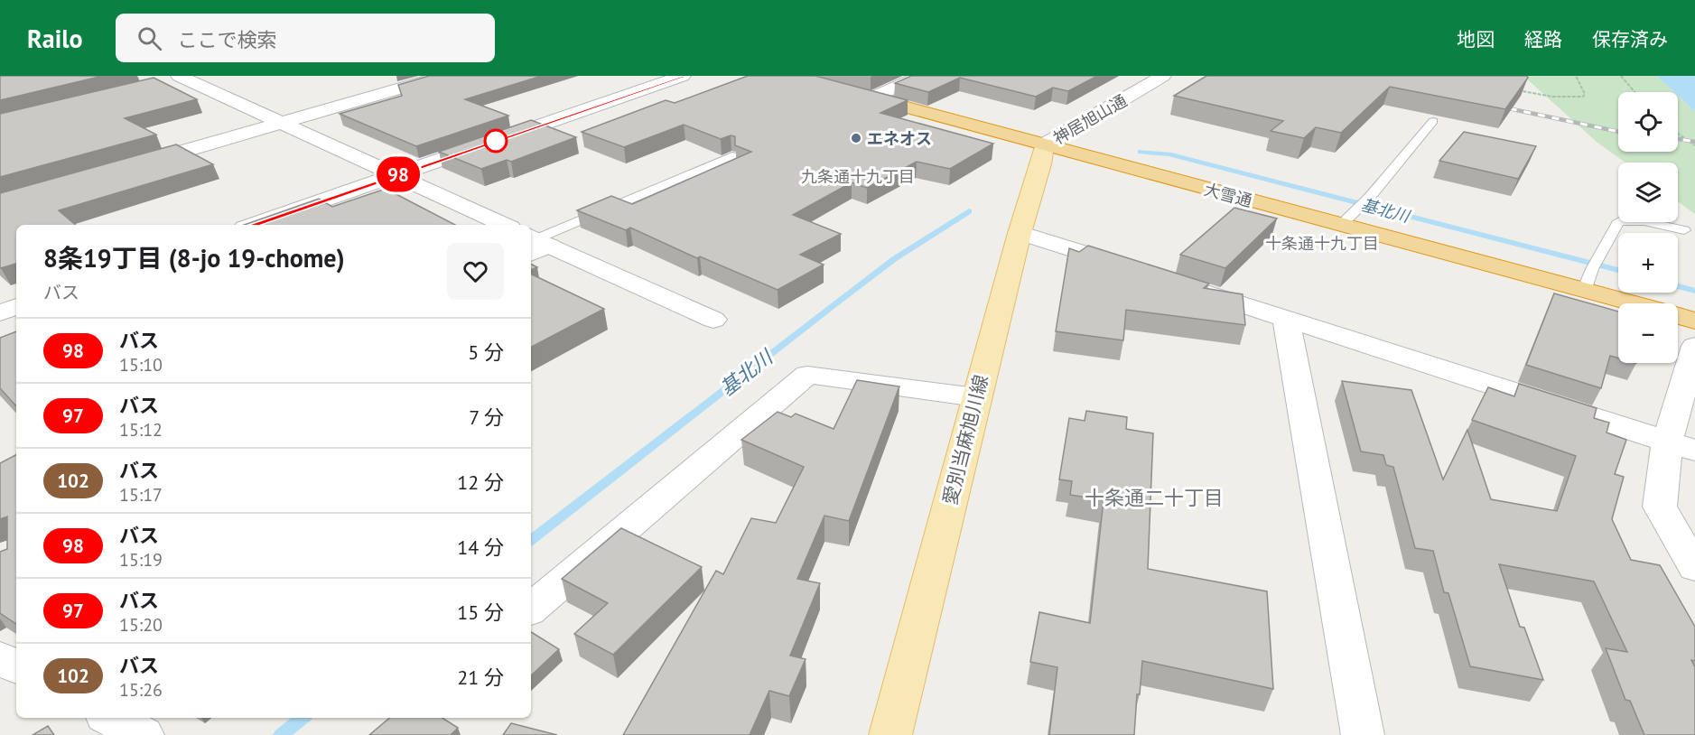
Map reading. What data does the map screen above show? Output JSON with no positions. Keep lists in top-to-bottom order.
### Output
{
  "streets": {
    "highway": ["大雪通"],
    "main road": ["愛別当麻旭川線"],
    "street": ["神居旭山通"]
  },
  "crossings": [
    ["神居旭山通", "大雪通"],
    ["神居旭山通", "愛別当麻旭川線"],
    ["大雪通", "愛別当麻旭川線"]
  ],
  "districts": ["九条通十九丁目", "十条通十九丁目", "十条通二十丁目"],
  "water": ["基北川"],
  "places": ["エネオス"],
  "lines": ["bus line 98"],
  "page": {
    "header": "Railo",
    "search": "ここで検索",
    "nav": ["地図", "経路", "保存済み"],
    "on_map": "98",
    "map_buttons": ["+", "−"],
    "heading": ["8条19丁目 (8-jo 19-chome)", "バス"],
    "list": [
      {
        "mark": "98",
        "name": "バス",
        "note": "15:10",
        "value": "5 分"
      },
      {
        "mark": "97",
        "name": "バス",
        "note": "15:12",
        "value": "7 分"
      },
      {
        "mark": "102",
        "name": "バス",
        "note": "15:17",
        "value": "12 分"
      },
      {
        "mark": "98",
        "name": "バス",
        "note": "15:19",
        "value": "14 分"
      },
      {
        "mark": "97",
        "name": "バス",
        "note": "15:20",
        "value": "15 分"
      },
      {
        "mark": "102",
        "name": "バス",
        "note": "15:26",
        "value": "21 分"
      }
    ]
  }
}
